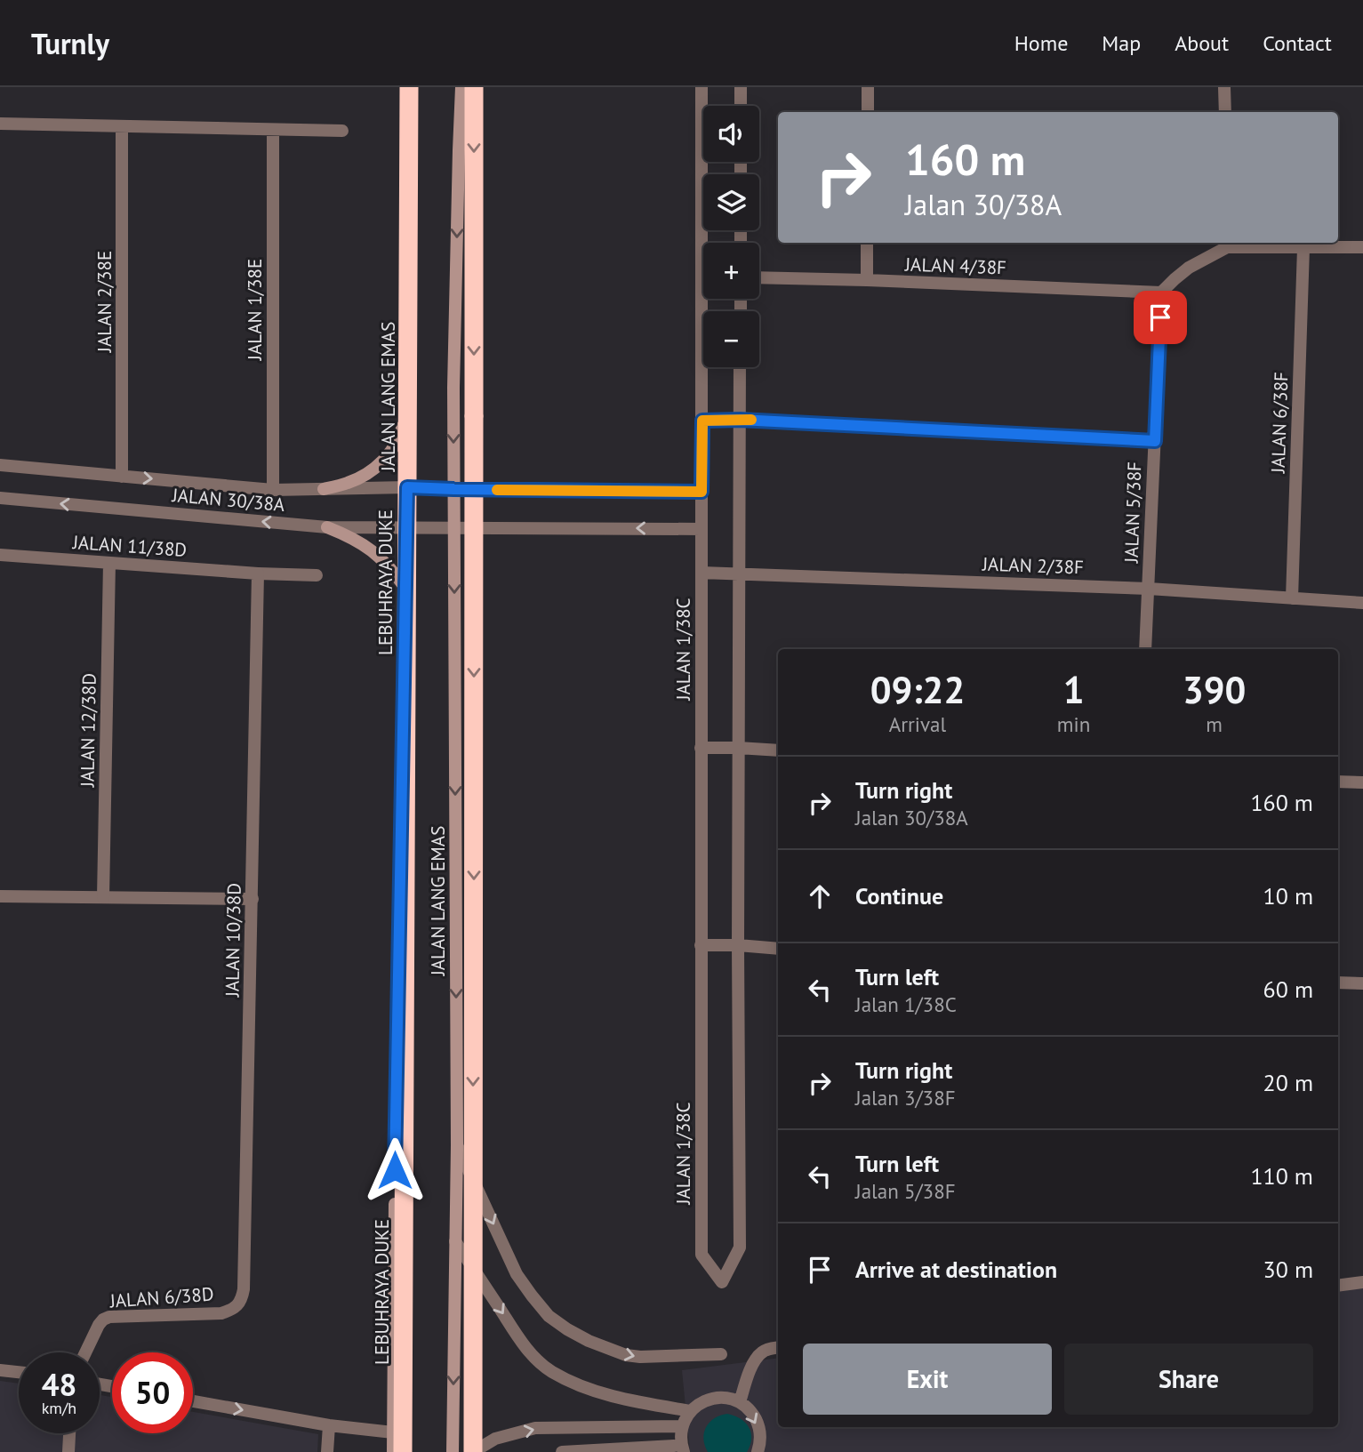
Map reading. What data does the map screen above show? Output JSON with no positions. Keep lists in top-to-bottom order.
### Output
{
  "streets": {
    "highway": ["LEBUHRAYA DUKE"],
    "main road": ["JALAN LANG EMAS"],
    "street": [
      "JALAN 4/38F",
      "JALAN 2/38E",
      "JALAN 1/38E",
      "JALAN 6/38F",
      "JALAN 30/38A",
      "JALAN 5/38F",
      "JALAN 11/38D",
      "JALAN 2/38F",
      "JALAN 1/38C",
      "JALAN 12/38D",
      "JALAN 10/38D",
      "JALAN 6/38D"
    ]
  },
  "crossings": [
    ["JALAN 4/38F", "JALAN 5/38F"],
    ["JALAN 2/38E", "JALAN 30/38A"],
    ["JALAN 1/38E", "JALAN 30/38A"],
    ["JALAN LANG EMAS", "JALAN 30/38A"],
    ["JALAN 6/38F", "JALAN 2/38F"],
    ["JALAN 30/38A", "JALAN 1/38C"],
    ["JALAN 5/38F", "JALAN 2/38F"],
    ["JALAN 11/38D", "JALAN 12/38D"],
    ["JALAN 11/38D", "JALAN 10/38D"],
    ["JALAN 2/38F", "JALAN 1/38C"],
    ["JALAN 10/38D", "JALAN 6/38D"]
  ],
  "page": {
    "header": "Turnly",
    "nav": [
      "Home",
      "Map",
      "About",
      "Contact"
    ],
    "map_buttons": ["+", "−"],
    "turn": ["160 m", "Jalan 30/38A"],
    "eta": [
      "09:22",
      "Arrival",
      "1",
      "min",
      "390",
      "m"
    ],
    "list": [
      {
        "name": "Turn right",
        "note": "Jalan 30/38A",
        "value": "160 m"
      },
      {
        "name": "Continue",
        "value": "10 m"
      },
      {
        "name": "Turn left",
        "note": "Jalan 1/38C",
        "value": "60 m"
      },
      {
        "name": "Turn right",
        "note": "Jalan 3/38F",
        "value": "20 m"
      },
      {
        "name": "Turn left",
        "note": "Jalan 5/38F",
        "value": "110 m"
      },
      {
        "name": "Arrive at destination",
        "value": "30 m"
      }
    ],
    "buttons": ["Exit", "Share"],
    "speed": "48 km/h",
    "limit": "50"
  }
}
